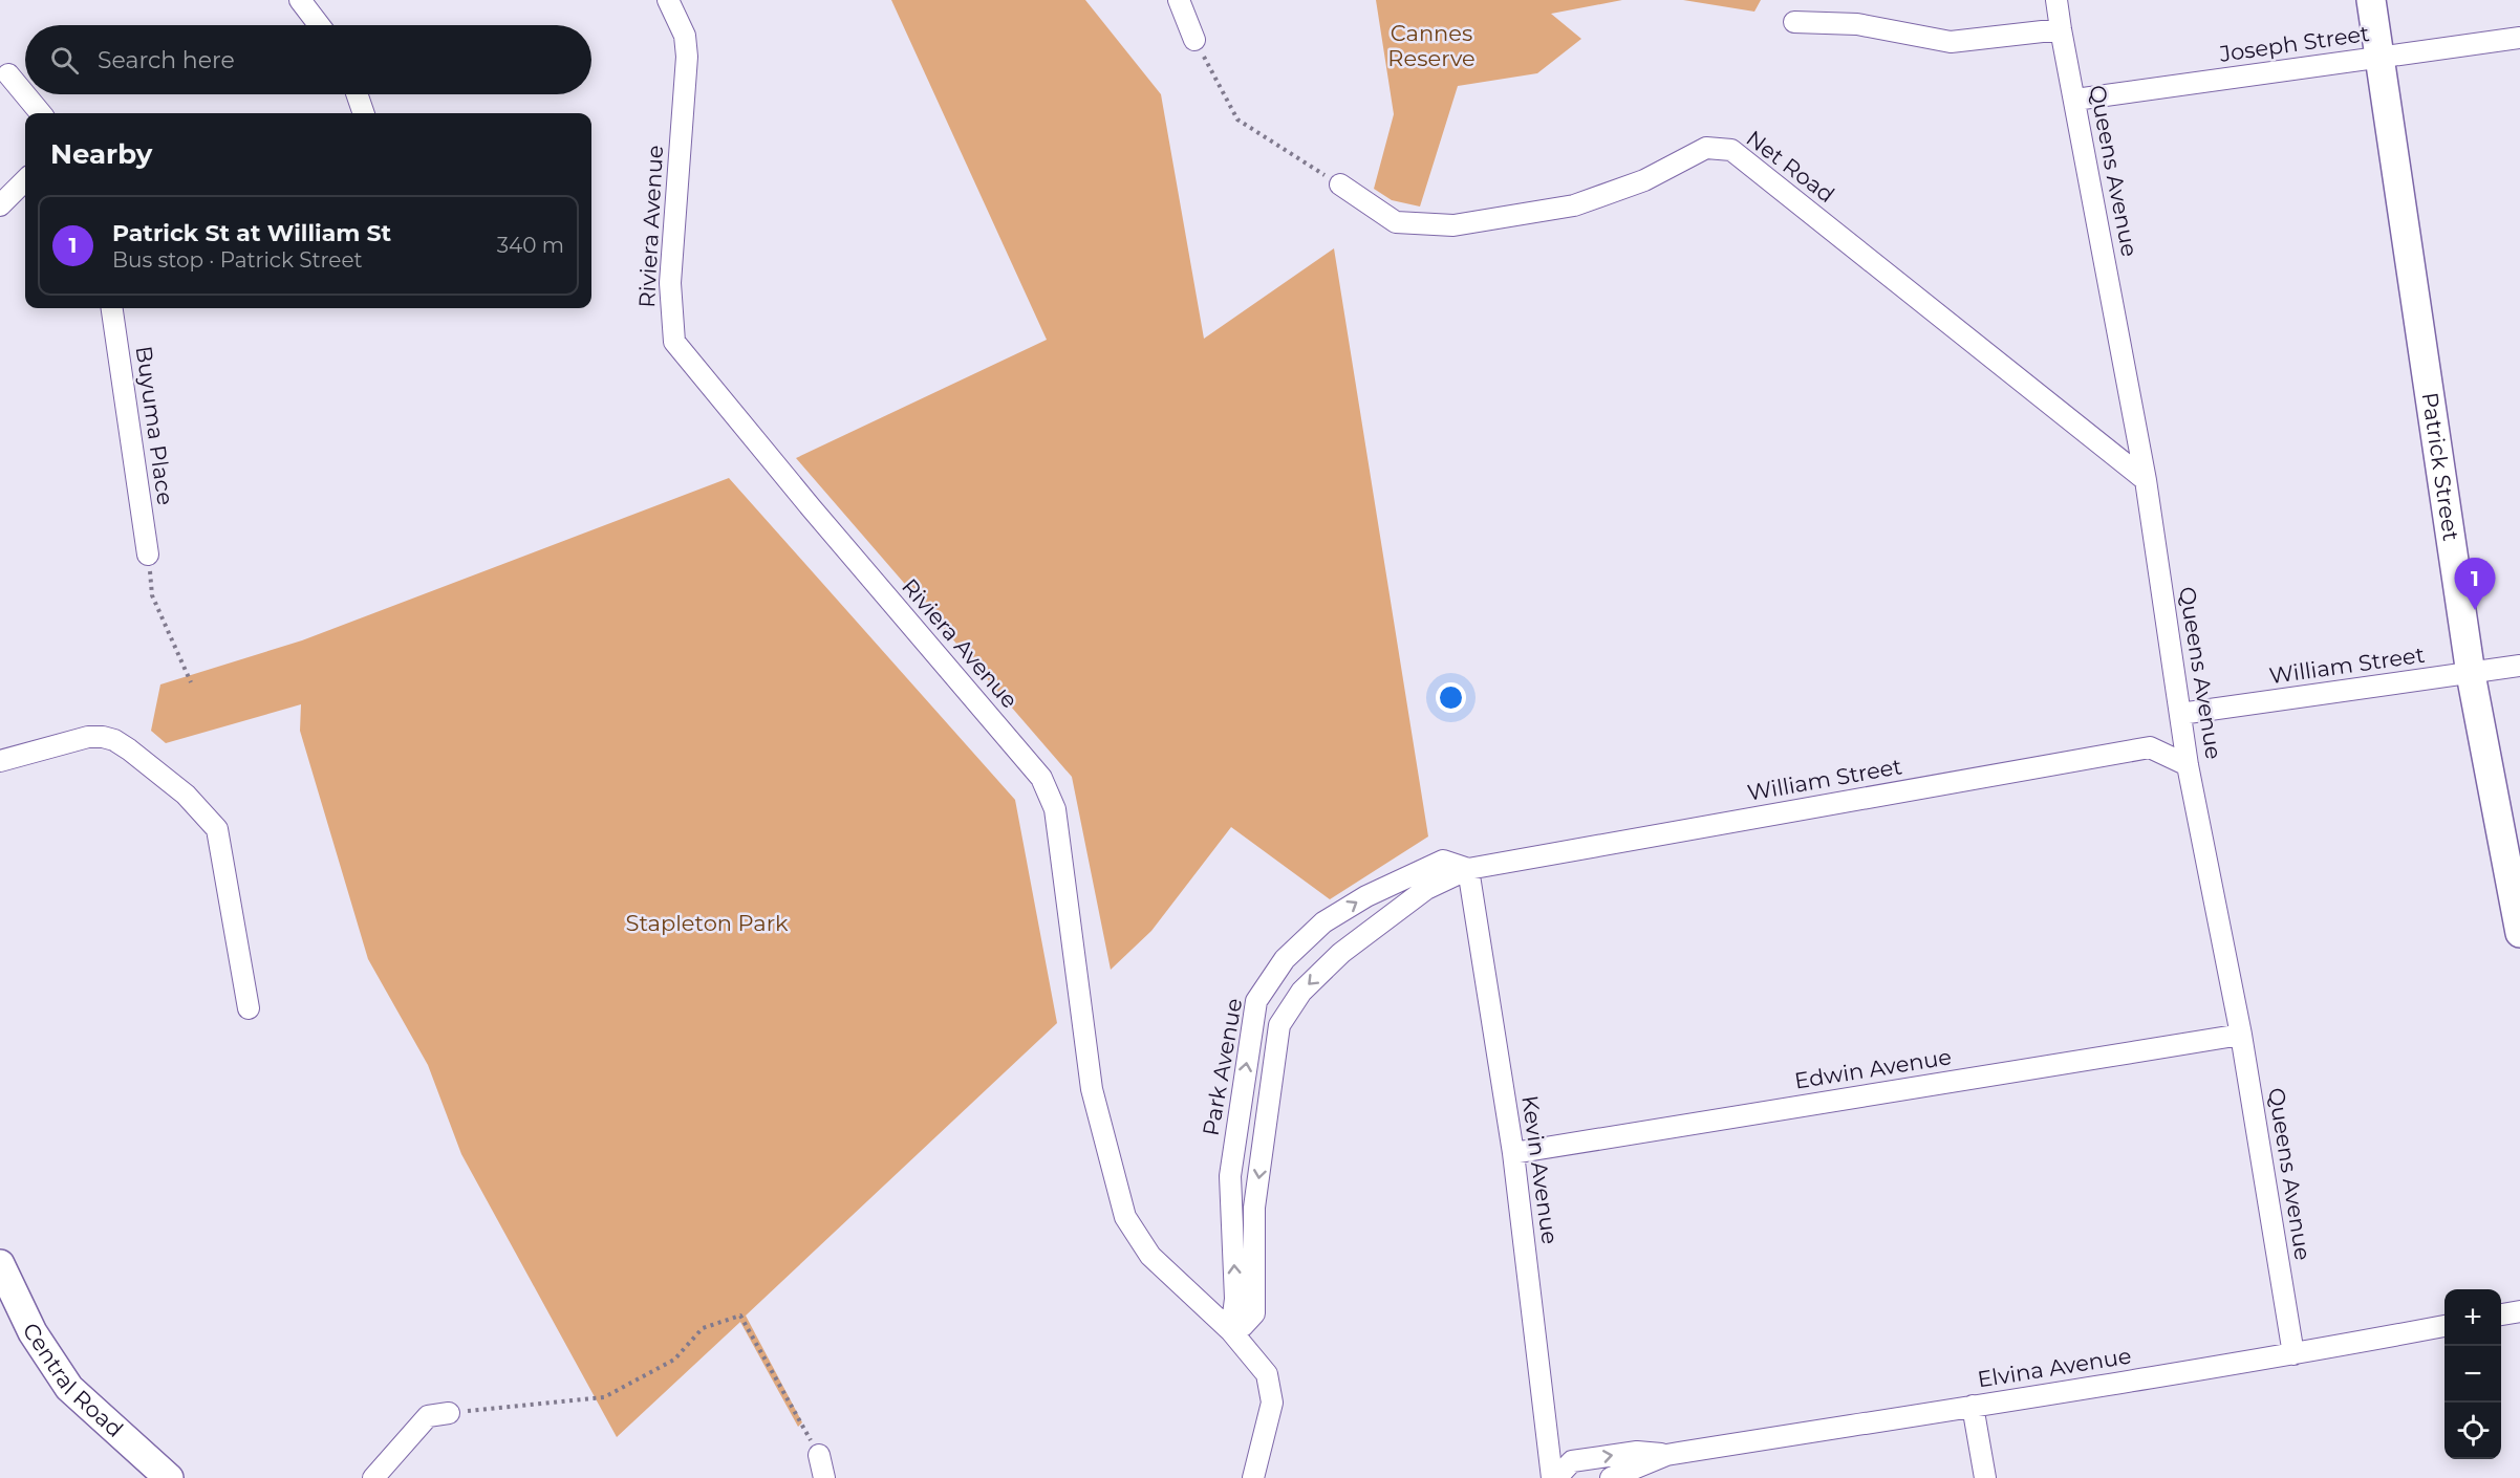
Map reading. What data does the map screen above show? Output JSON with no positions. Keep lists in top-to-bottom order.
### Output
{
  "streets": {
    "street": [
      "Joseph Street",
      "Net Road",
      "Queens Avenue",
      "Riviera Avenue",
      "Buyuma Place",
      "Patrick Street",
      "William Street",
      "Park Avenue",
      "Edwin Avenue",
      "Kevin Avenue",
      "Elvina Avenue",
      "Central Road"
    ]
  },
  "crossings": [
    ["Joseph Street", "Queens Avenue"],
    ["Joseph Street", "Patrick Street"],
    ["Net Road", "Queens Avenue"],
    ["Queens Avenue", "William Street"],
    ["Queens Avenue", "Edwin Avenue"],
    ["Queens Avenue", "Elvina Avenue"],
    ["Riviera Avenue", "Park Avenue"],
    ["Patrick Street", "William Street"],
    ["William Street", "Park Avenue"],
    ["William Street", "Kevin Avenue"],
    ["Park Avenue", "Kevin Avenue"],
    ["Edwin Avenue", "Kevin Avenue"],
    ["Kevin Avenue", "Elvina Avenue"]
  ],
  "parks": ["Cannes Reserve", "Stapleton Park"],
  "page": {
    "search": "Search here",
    "heading": "Nearby",
    "list": [
      {
        "mark": "1",
        "name": "Patrick St at William St",
        "note": "Bus stop · Patrick Street",
        "value": "340 m"
      }
    ],
    "pins": "1",
    "map_buttons": ["+", "−"]
  }
}
